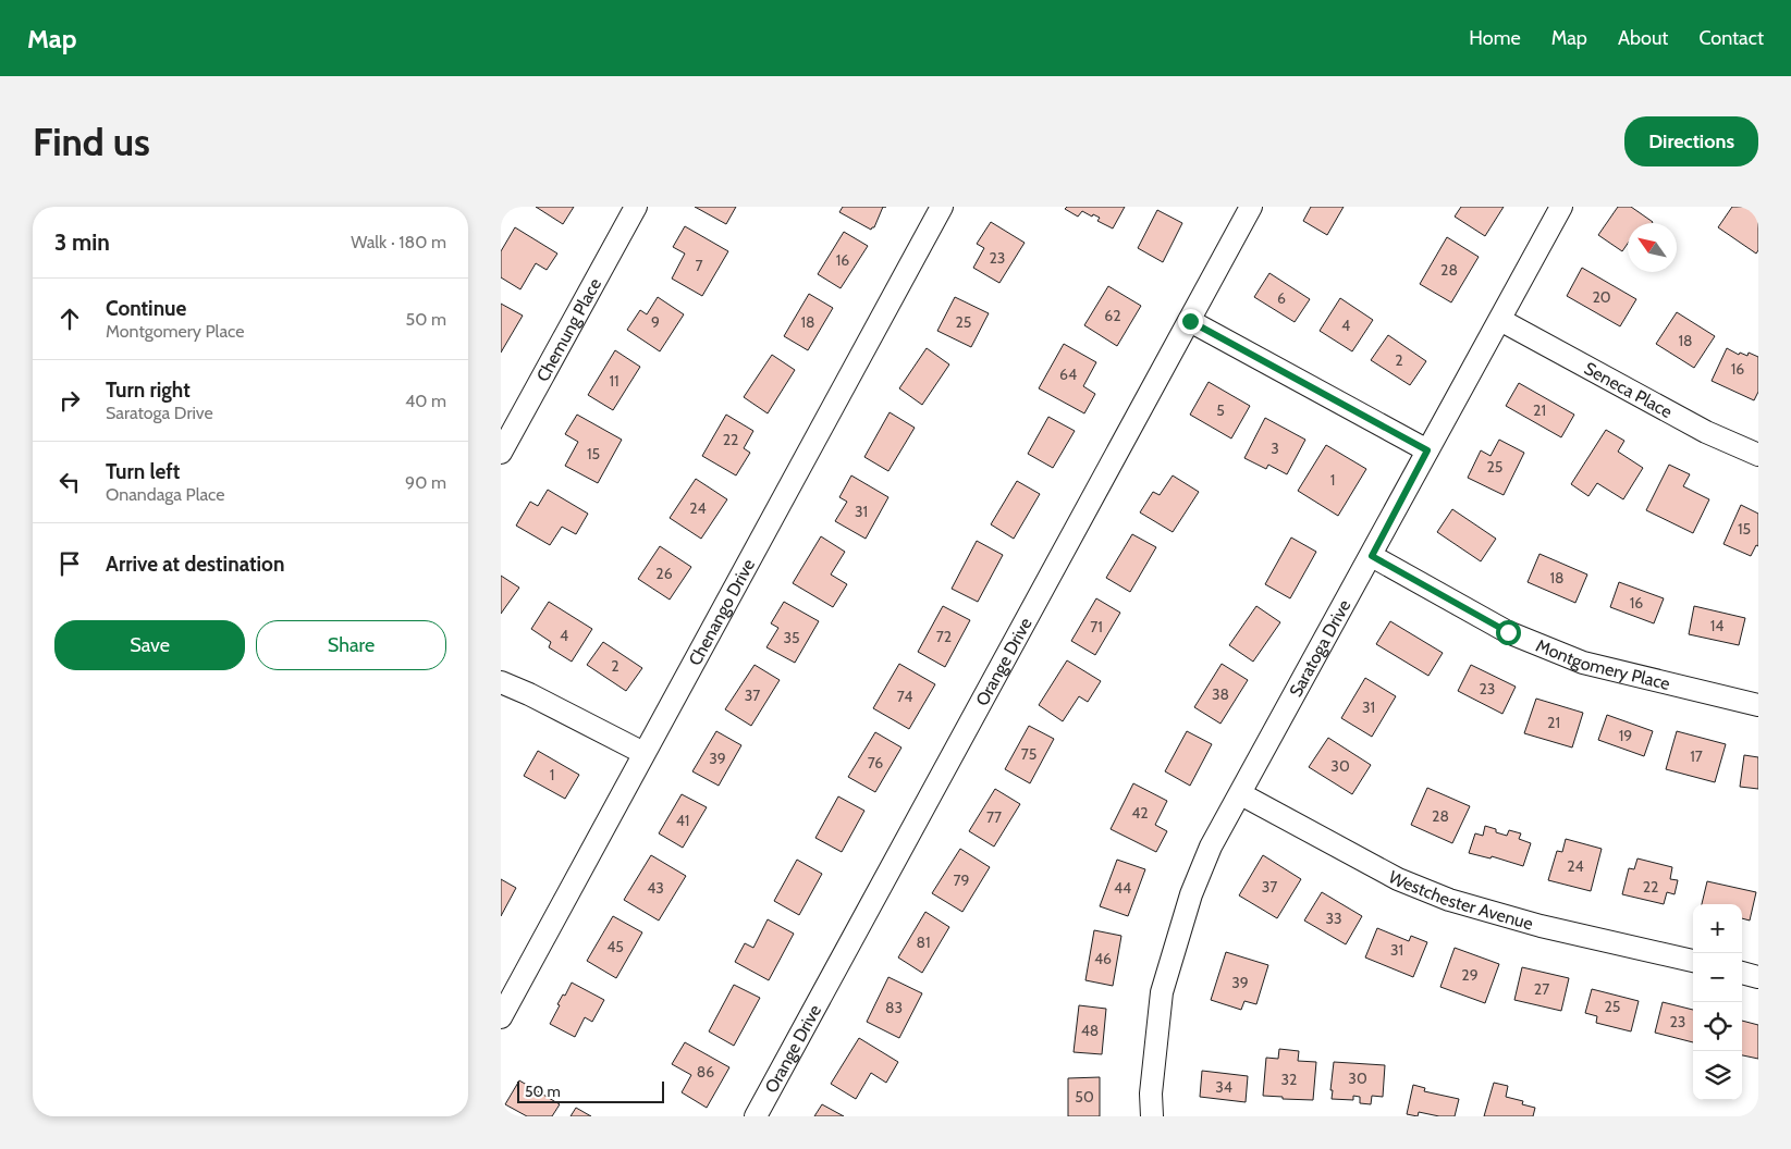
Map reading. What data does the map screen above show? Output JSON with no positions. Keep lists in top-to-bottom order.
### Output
{
  "streets": {
    "street": [
      "Chemung Place",
      "Seneca Place",
      "Chenango Drive",
      "Saratoga Drive",
      "Orange Drive",
      "Montgomery Place",
      "Westchester Avenue"
    ]
  },
  "crossings": [
    ["Seneca Place", "Saratoga Drive"],
    ["Saratoga Drive", "Montgomery Place"],
    ["Saratoga Drive", "Westchester Avenue"]
  ],
  "house_numbers": [
    "23",
    "16",
    "7",
    "28",
    "20",
    "6",
    "62",
    "9",
    "18",
    "25",
    "4",
    "18",
    "2",
    "16",
    "64",
    "11",
    "5",
    "21",
    "22",
    "3",
    "15",
    "25",
    "1",
    "24",
    "31",
    "15",
    "26",
    "18",
    "16",
    "14",
    "71",
    "4",
    "72",
    "35",
    "2",
    "23",
    "38",
    "37",
    "74",
    "31",
    "21",
    "19",
    "75",
    "17",
    "39",
    "76",
    "30",
    "1",
    "42",
    "28",
    "77",
    "41",
    "24",
    "79",
    "37",
    "22",
    "43",
    "44",
    "33",
    "81",
    "45",
    "31",
    "46",
    "29",
    "39",
    "27",
    "25",
    "83",
    "23",
    "48",
    "86",
    "30",
    "32",
    "34",
    "50"
  ],
  "scale_bar": "50 m",
  "north": "top left",
  "page": {
    "header": "Map",
    "nav": [
      "Home",
      "Map",
      "About",
      "Contact"
    ],
    "buttons": [
      "Directions",
      ["Save", "Share"]
    ],
    "title": "Find us",
    "heading": ["3 min", "Walk · 180 m"],
    "list": [
      ["Continue", "Montgomery Place", "50 m"],
      ["Turn right", "Saratoga Drive", "40 m"],
      ["Turn left", "Onandaga Place", "90 m"],
      "Arrive at destination"
    ],
    "map_buttons": ["+", "−"],
    "scale": "50 m"
  }
}
